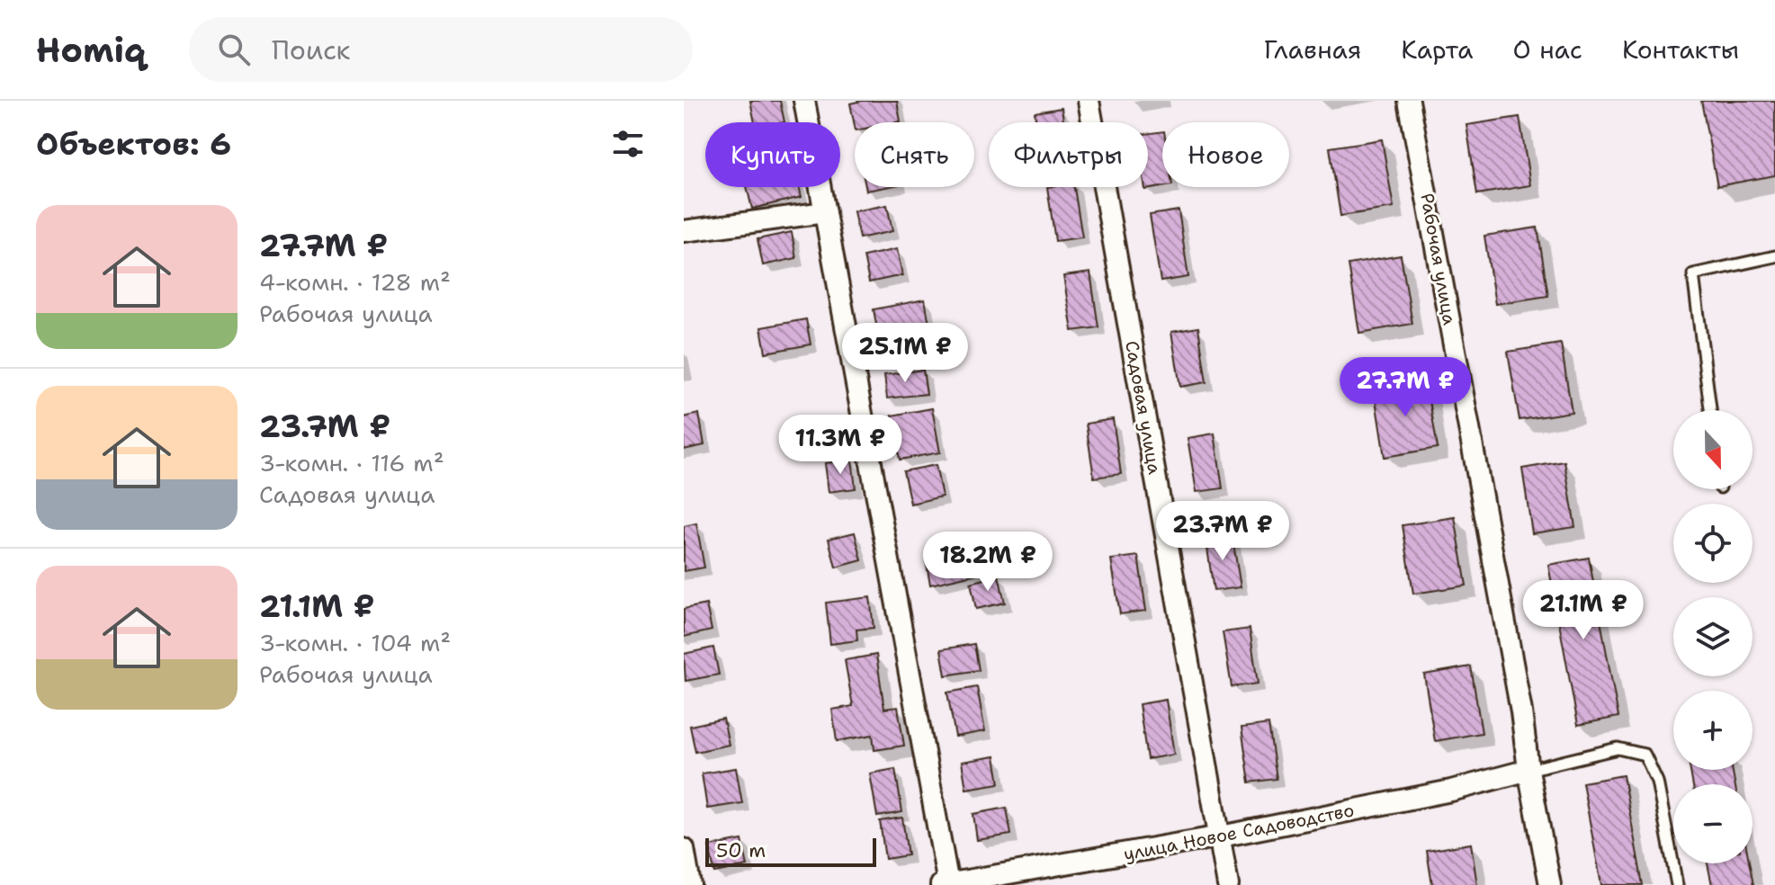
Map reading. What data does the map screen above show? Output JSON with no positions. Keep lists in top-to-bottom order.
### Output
{
  "streets": {
    "street": ["Рабочая улица", "Садовая улица", "улица Новое Садоводство"]
  },
  "crossings": [
    ["Рабочая улица", "улица Новое Садоводство"],
    ["Садовая улица", "улица Новое Садоводство"]
  ],
  "scale_bar": "50 m",
  "north": "bottom",
  "page": {
    "header": "Homiq",
    "search": "Поиск",
    "nav": [
      "Главная",
      "Карта",
      "О нас",
      "Контакты"
    ],
    "heading": "Объектов: 6",
    "chip": [
      "Купить",
      "Снять",
      "Фильтры",
      "Новое"
    ],
    "list": [
      {
        "name": "27.7M ₽",
        "note": "4-комн. · 128 m² · Рабочая улица"
      },
      {
        "name": "23.7M ₽",
        "note": "3-комн. · 116 m² · Садовая улица"
      },
      {
        "name": "21.1M ₽",
        "note": "3-комн. · 104 m² · Рабочая улица"
      }
    ],
    "price": [
      "25.1M ₽",
      "27.7M ₽",
      "11.3M ₽",
      "23.7M ₽",
      "18.2M ₽",
      "21.1M ₽"
    ],
    "map_buttons": ["+", "−"],
    "scale": "50 m"
  }
}
